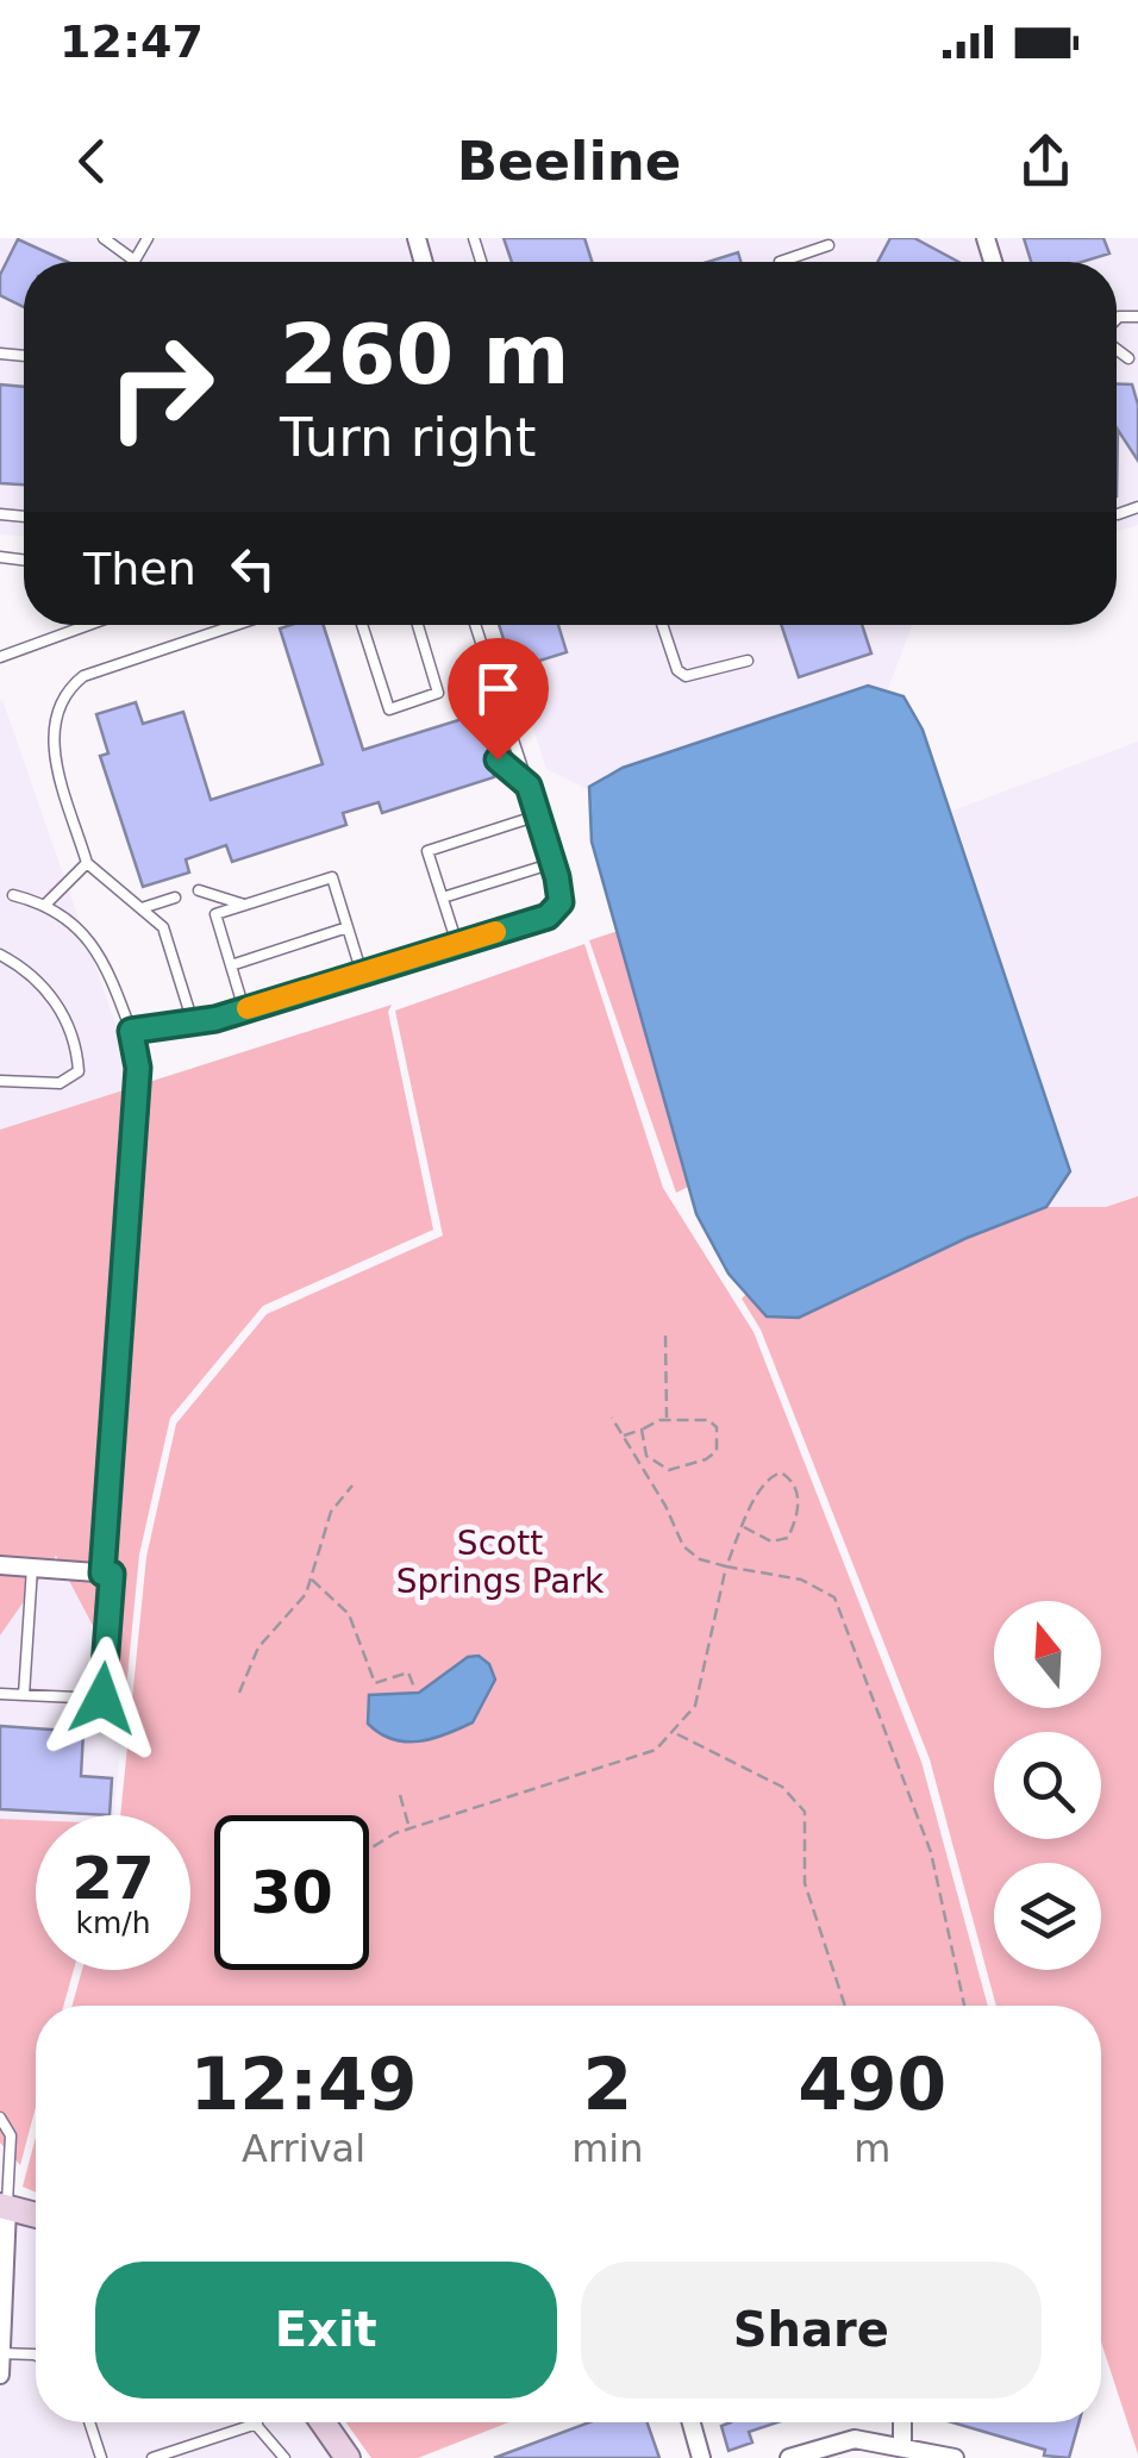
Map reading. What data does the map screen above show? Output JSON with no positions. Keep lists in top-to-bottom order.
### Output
{
  "parks": ["Scott Springs Park"],
  "north": "top",
  "page": {
    "status": "12:47",
    "header": "Beeline",
    "turn": ["260 m", "Turn right"],
    "then": "Then",
    "speed": "27 km/h",
    "limit": "30",
    "eta": [
      "12:49",
      "Arrival",
      "2",
      "min",
      "490",
      "m"
    ],
    "buttons": ["Exit", "Share"]
  }
}
